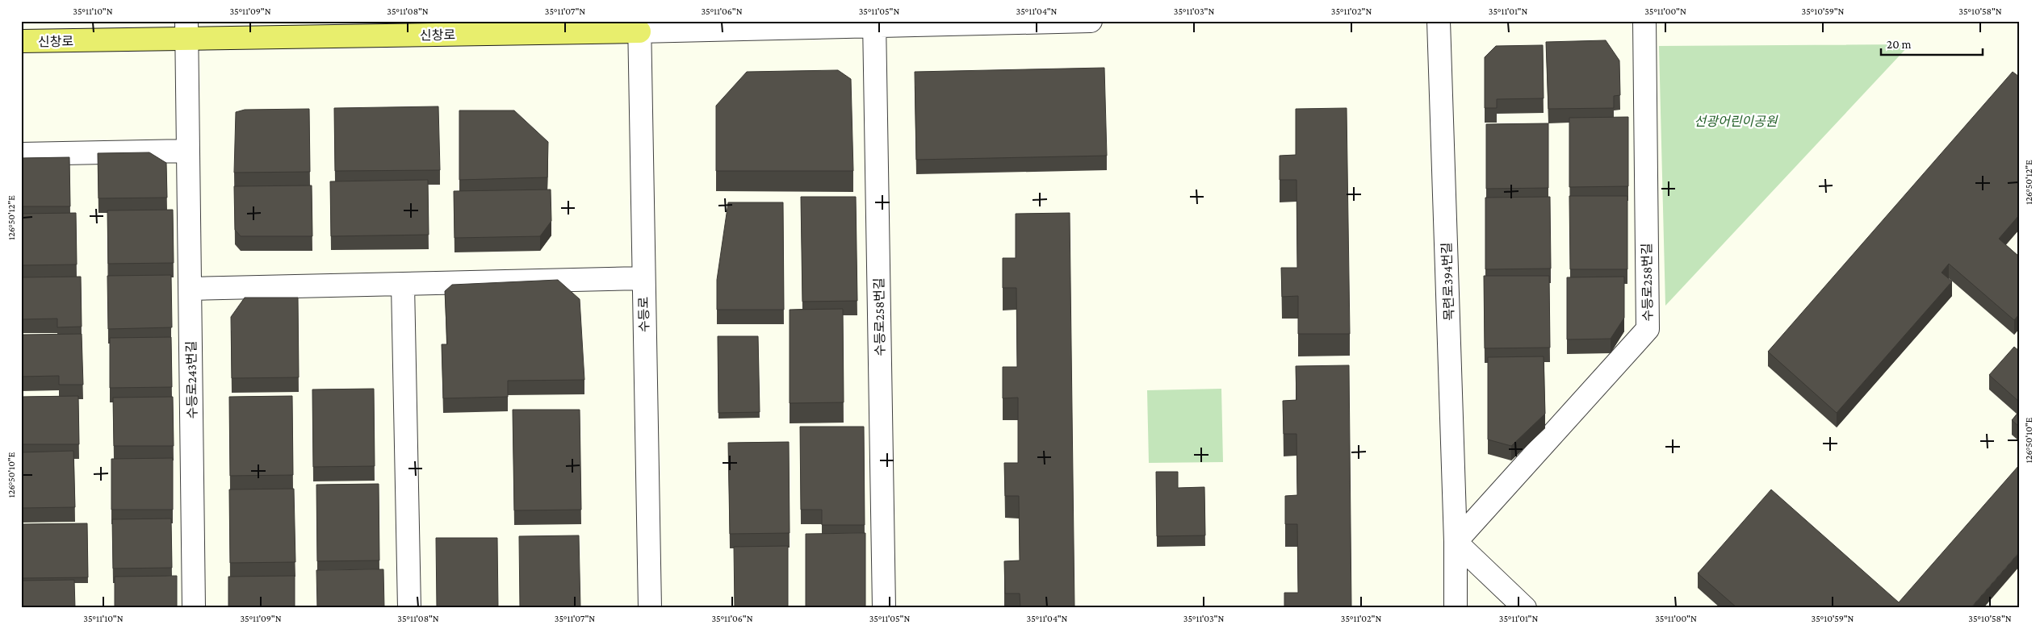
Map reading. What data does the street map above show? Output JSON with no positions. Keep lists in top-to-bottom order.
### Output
{
  "streets": {
    "main road": ["신창로"],
    "street": [
      "목련로394번길",
      "수등로258번길",
      "수등로",
      "수등로243번길"
    ]
  },
  "crossings": [
    ["신창로", "수등로"],
    ["신창로", "수등로243번길"],
    ["목련로394번길", "수등로258번길"]
  ],
  "parks": ["선광어린이공원"],
  "scale_bar": "20 m",
  "coordinates": [
    "35°11'10\"N",
    "35°11'09\"N",
    "35°11'08\"N",
    "35°11'07\"N",
    "35°11'06\"N",
    "35°11'05\"N",
    "35°11'04\"N",
    "35°11'03\"N",
    "35°11'02\"N",
    "35°11'01\"N",
    "35°11'00\"N",
    "35°10'59\"N",
    "35°10'58\"N",
    "126°50'12\"E",
    "126°50'10\"E"
  ]
}
